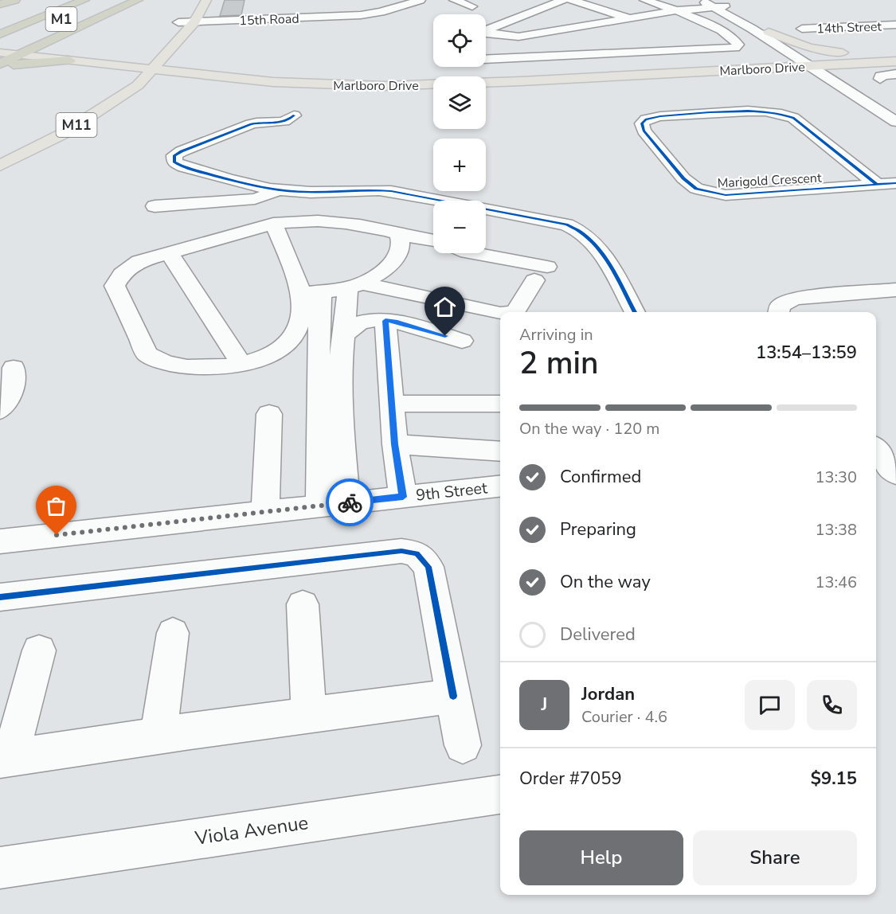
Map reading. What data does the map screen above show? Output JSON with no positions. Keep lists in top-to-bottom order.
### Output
{
  "streets": {
    "highway": ["M1"],
    "main road": ["Marlboro Drive", "M11"],
    "street": [
      "15th Road",
      "14th Street",
      "Marigold Crescent",
      "9th Street",
      "Viola Avenue"
    ]
  },
  "crossings": [
    ["M1", "Marlboro Drive"],
    ["15th Road", "M11"],
    ["Marlboro Drive", "M11"]
  ],
  "page": {
    "map_buttons": ["+", "−"],
    "heading": ["2 min", "Arriving in", "13:54–13:59"],
    "panel": [
      "Jordan",
      "Courier · 4.6",
      "Order #7059",
      "$9.15"
    ],
    "bar": "On the way · 120 m",
    "list": [
      ["Confirmed", "13:30"],
      ["Preparing", "13:38"],
      ["On the way", "13:46"],
      "Delivered"
    ],
    "round": "J",
    "buttons": ["Help", "Share"]
  }
}
